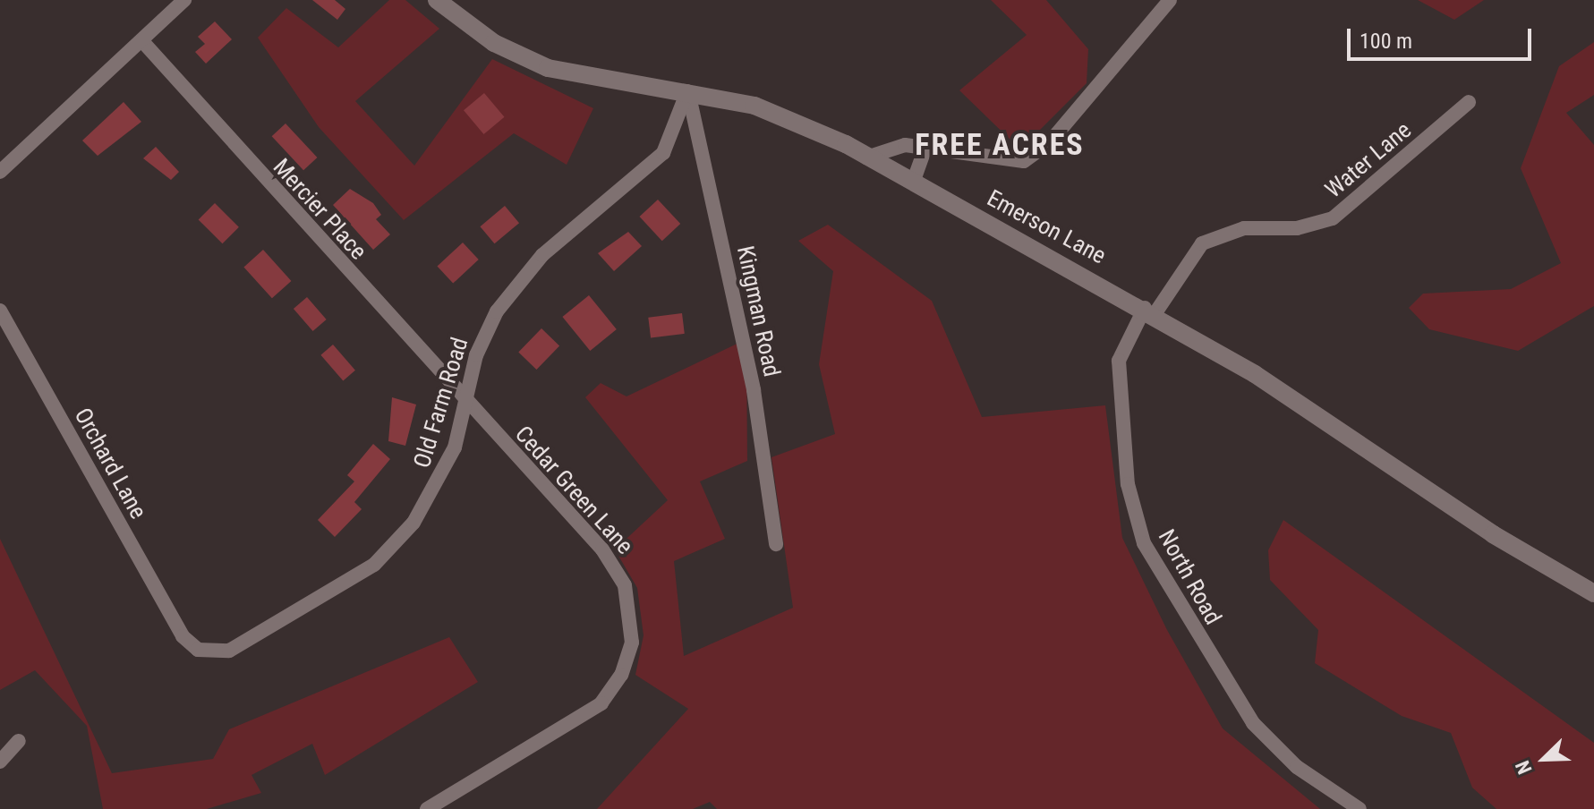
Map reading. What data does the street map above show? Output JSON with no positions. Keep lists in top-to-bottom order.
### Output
{
  "streets": {
    "street": [
      "Water Lane",
      "Mercier Place",
      "Emerson Lane",
      "Kingman Road",
      "Old Farm Road",
      "Orchard Lane",
      "Cedar Green Lane",
      "North Road"
    ]
  },
  "crossings": [
    ["Water Lane", "Emerson Lane"],
    ["Water Lane", "North Road"],
    ["Mercier Place", "Old Farm Road"],
    ["Mercier Place", "Cedar Green Lane"],
    ["Emerson Lane", "Kingman Road"],
    ["Emerson Lane", "Old Farm Road"],
    ["Emerson Lane", "North Road"],
    ["Kingman Road", "Old Farm Road"],
    ["Old Farm Road", "Orchard Lane"],
    ["Old Farm Road", "Cedar Green Lane"]
  ],
  "districts": ["FREE ACRES"],
  "scale_bar": "100 m",
  "north": "bottom left"
}
